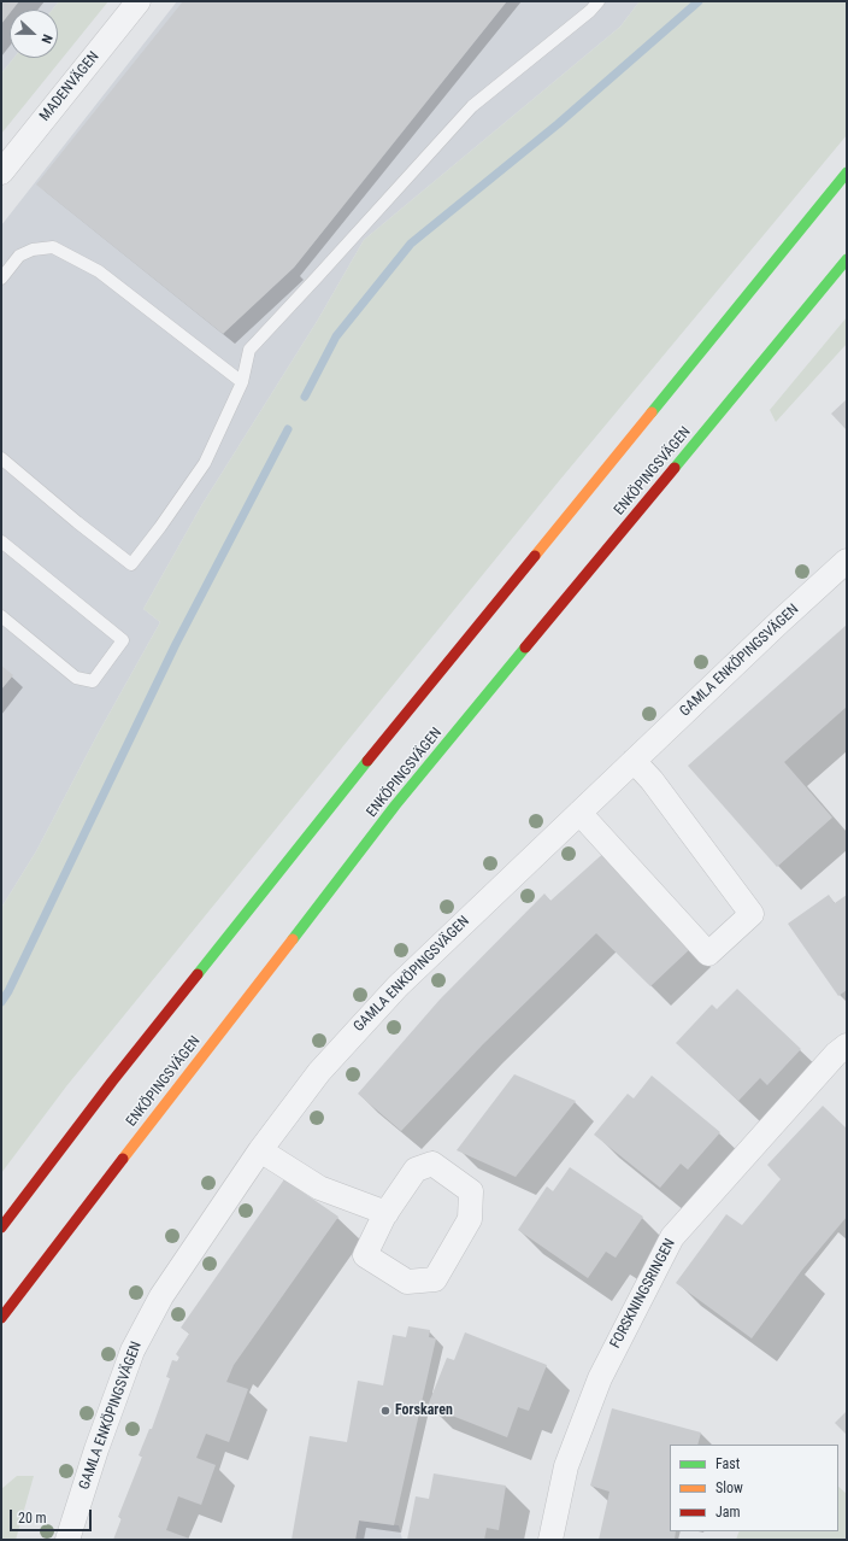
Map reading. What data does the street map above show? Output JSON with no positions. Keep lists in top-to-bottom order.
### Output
{
  "streets": {
    "main road": ["ENKÖPINGSVÄGEN"],
    "street": ["MADENVÄGEN", "GAMLA ENKÖPINGSVÄGEN", "FORSKNINGSRINGEN"]
  },
  "places": ["Forskaren"],
  "legend": ["Fast", "Slow", "Jam"],
  "scale_bar": "20 m",
  "north": "right"
}
